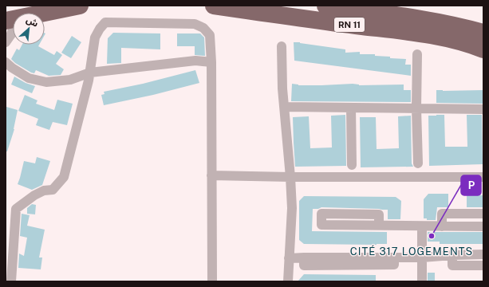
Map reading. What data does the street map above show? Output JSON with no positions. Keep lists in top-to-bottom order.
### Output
{
  "streets": {
    "highway": ["RN 11"]
  },
  "districts": ["CITÉ 317 LOGEMENTS"],
  "places": ["P"],
  "north": "top right"
}
